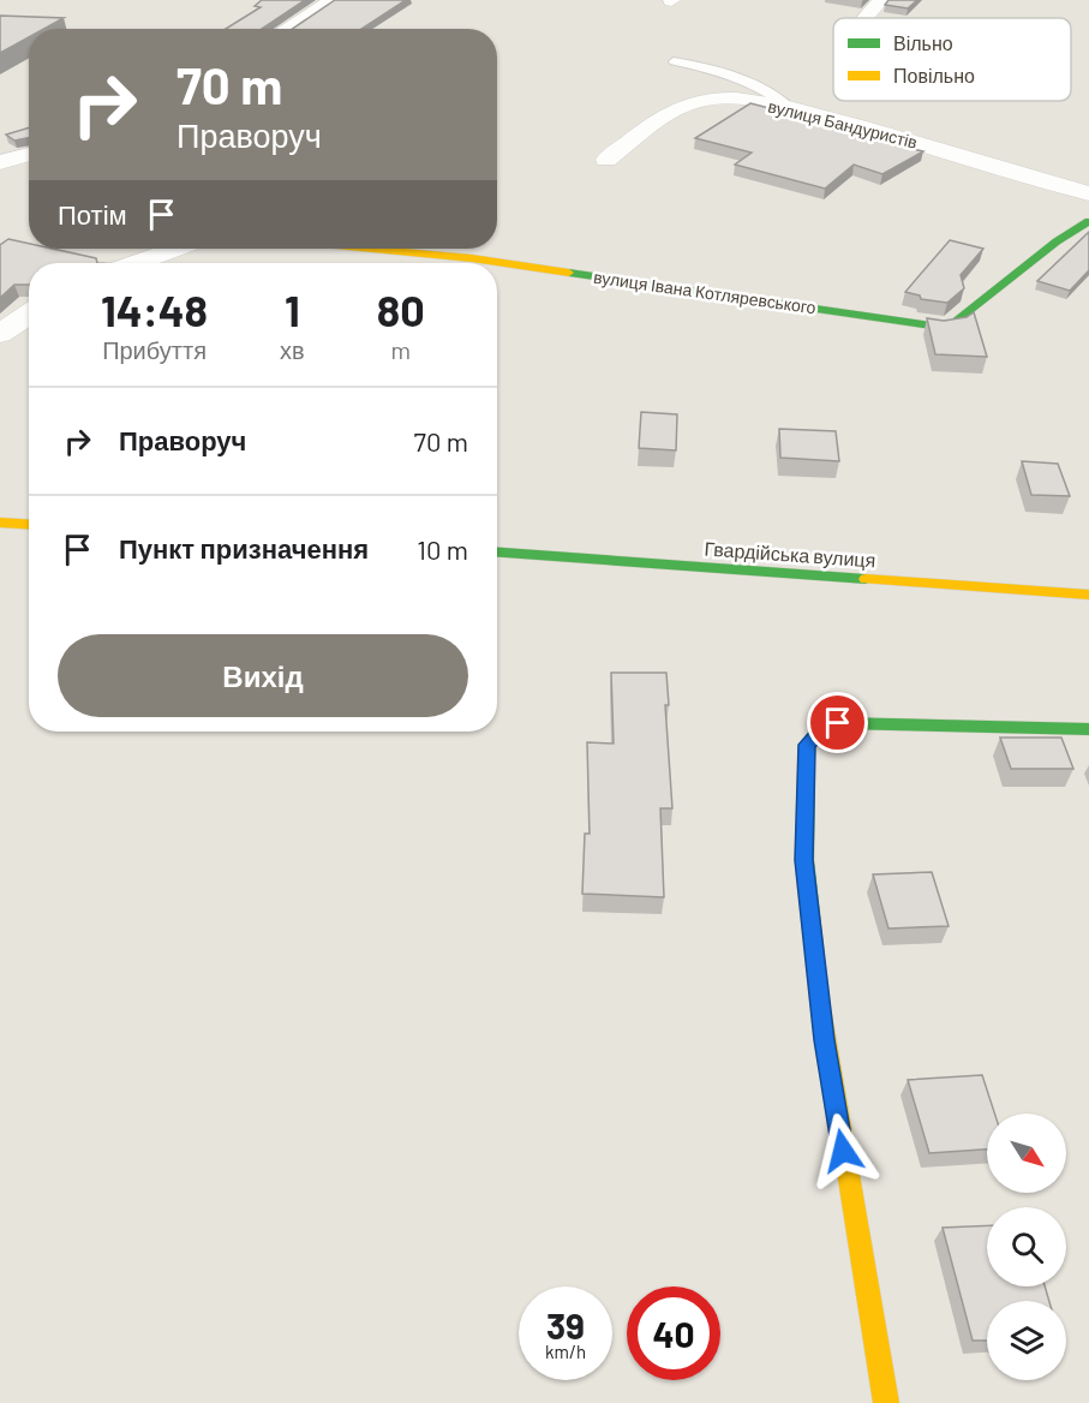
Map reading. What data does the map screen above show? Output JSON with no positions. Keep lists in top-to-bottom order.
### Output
{
  "streets": {
    "street": ["вулиця Бандуристів", "вулиця Івана Котляревського", "Гвардійська вулиця"]
  },
  "legend": ["Вільно", "Повільно"],
  "north": "bottom right",
  "page": {
    "turn": ["70 m", "Праворуч"],
    "then": "Потім",
    "eta": [
      "14:48",
      "Прибуття",
      "1",
      "хв",
      "80",
      "m"
    ],
    "list": [
      {
        "name": "Праворуч",
        "value": "70 m"
      },
      {
        "name": "Пункт призначення",
        "value": "10 m"
      }
    ],
    "buttons": "Вихід",
    "speed": "39 km/h",
    "limit": "40"
  }
}
